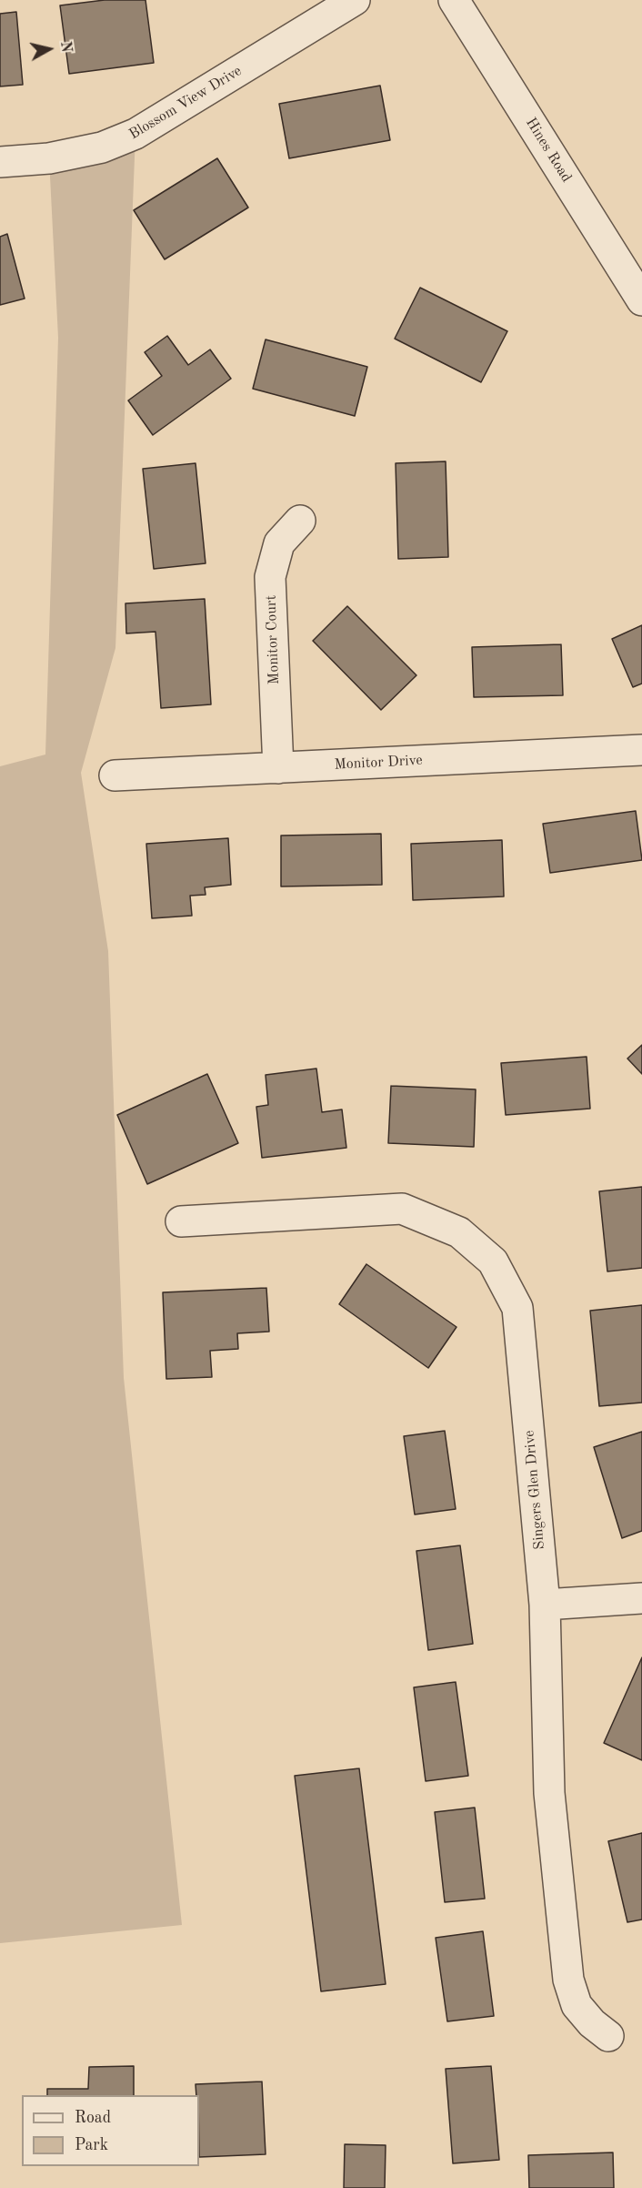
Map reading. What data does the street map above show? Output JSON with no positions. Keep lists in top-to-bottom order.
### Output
{
  "streets": {
    "street": [
      "Blossom View Drive",
      "Hines Road",
      "Monitor Court",
      "Monitor Drive",
      "Singers Glen Drive"
    ]
  },
  "crossings": [
    ["Monitor Court", "Monitor Drive"]
  ],
  "legend": ["Road", "Park"],
  "north": "right"
}
